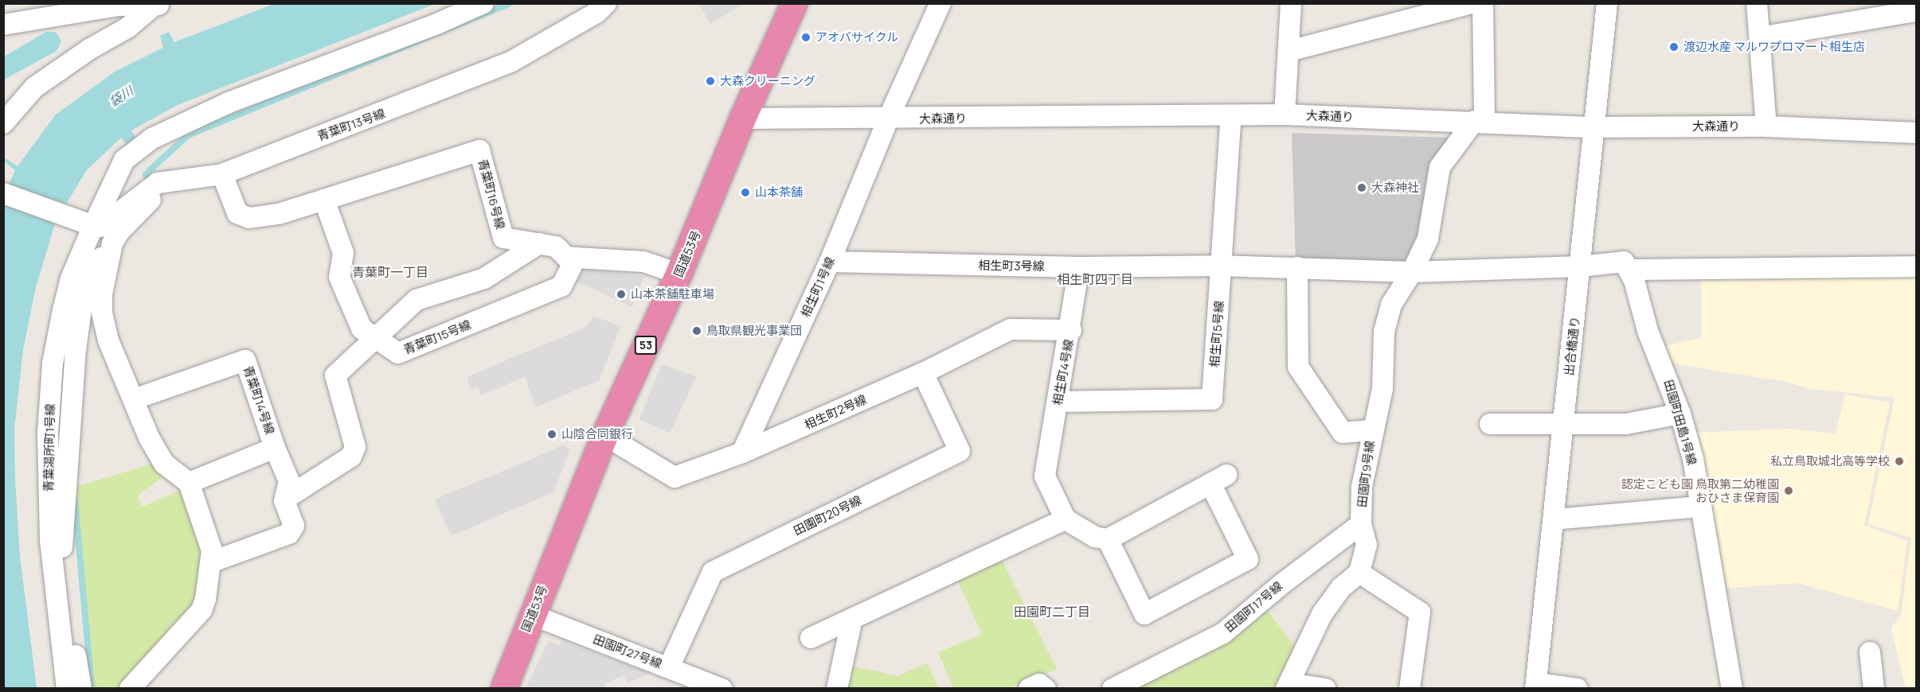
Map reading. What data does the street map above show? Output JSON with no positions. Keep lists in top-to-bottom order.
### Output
{
  "streets": {
    "highway": ["国道53号", "53"],
    "street": [
      "大森通り",
      "青葉町13号線",
      "青葉町16号線",
      "相生町3号線",
      "相生町1号線",
      "相生町5号線",
      "青葉町15号線",
      "出合橋通り",
      "相生町4号線",
      "青葉町14号線",
      "相生町2号線",
      "田園町田島1号線",
      "青葉湯所町1号線",
      "田園町9号線",
      "田園町20号線",
      "田園町17号線",
      "田園町27号線"
    ]
  },
  "crossings": [
    ["大森通り", "国道53号"],
    ["大森通り", "相生町1号線"],
    ["大森通り", "相生町5号線"],
    ["大森通り", "出合橋通り"],
    ["大森通り", "田園町9号線"],
    ["青葉町13号線", "青葉湯所町1号線"],
    ["青葉町16号線", "青葉町15号線"],
    ["国道53号", "相生町2号線"],
    ["国道53号", "田園町27号線"],
    ["相生町3号線", "相生町1号線"],
    ["相生町3号線", "相生町5号線"],
    ["相生町3号線", "出合橋通り"],
    ["相生町3号線", "相生町4号線"],
    ["相生町3号線", "田園町9号線"],
    ["相生町1号線", "相生町2号線"],
    ["相生町5号線", "相生町4号線"],
    ["相生町4号線", "相生町2号線"],
    ["相生町2号線", "田園町20号線"],
    ["田園町9号線", "田園町17号線"],
    ["田園町20号線", "田園町27号線"]
  ],
  "districts": ["青葉町一丁目", "相生町四丁目", "田園町二丁目"],
  "water": ["袋川"],
  "places": [
    "アオバサイクル",
    "渡辺水産 マルワプロマート相生店",
    "大森クリーニング",
    "大森神社",
    "山本茶舗",
    "山本茶舗駐車場",
    "鳥取県観光事業団",
    "山陰合同銀行",
    "私立鳥取城北高等学校",
    "認定こども園 鳥取第二幼稚園 おひさま保育園"
  ]
}
